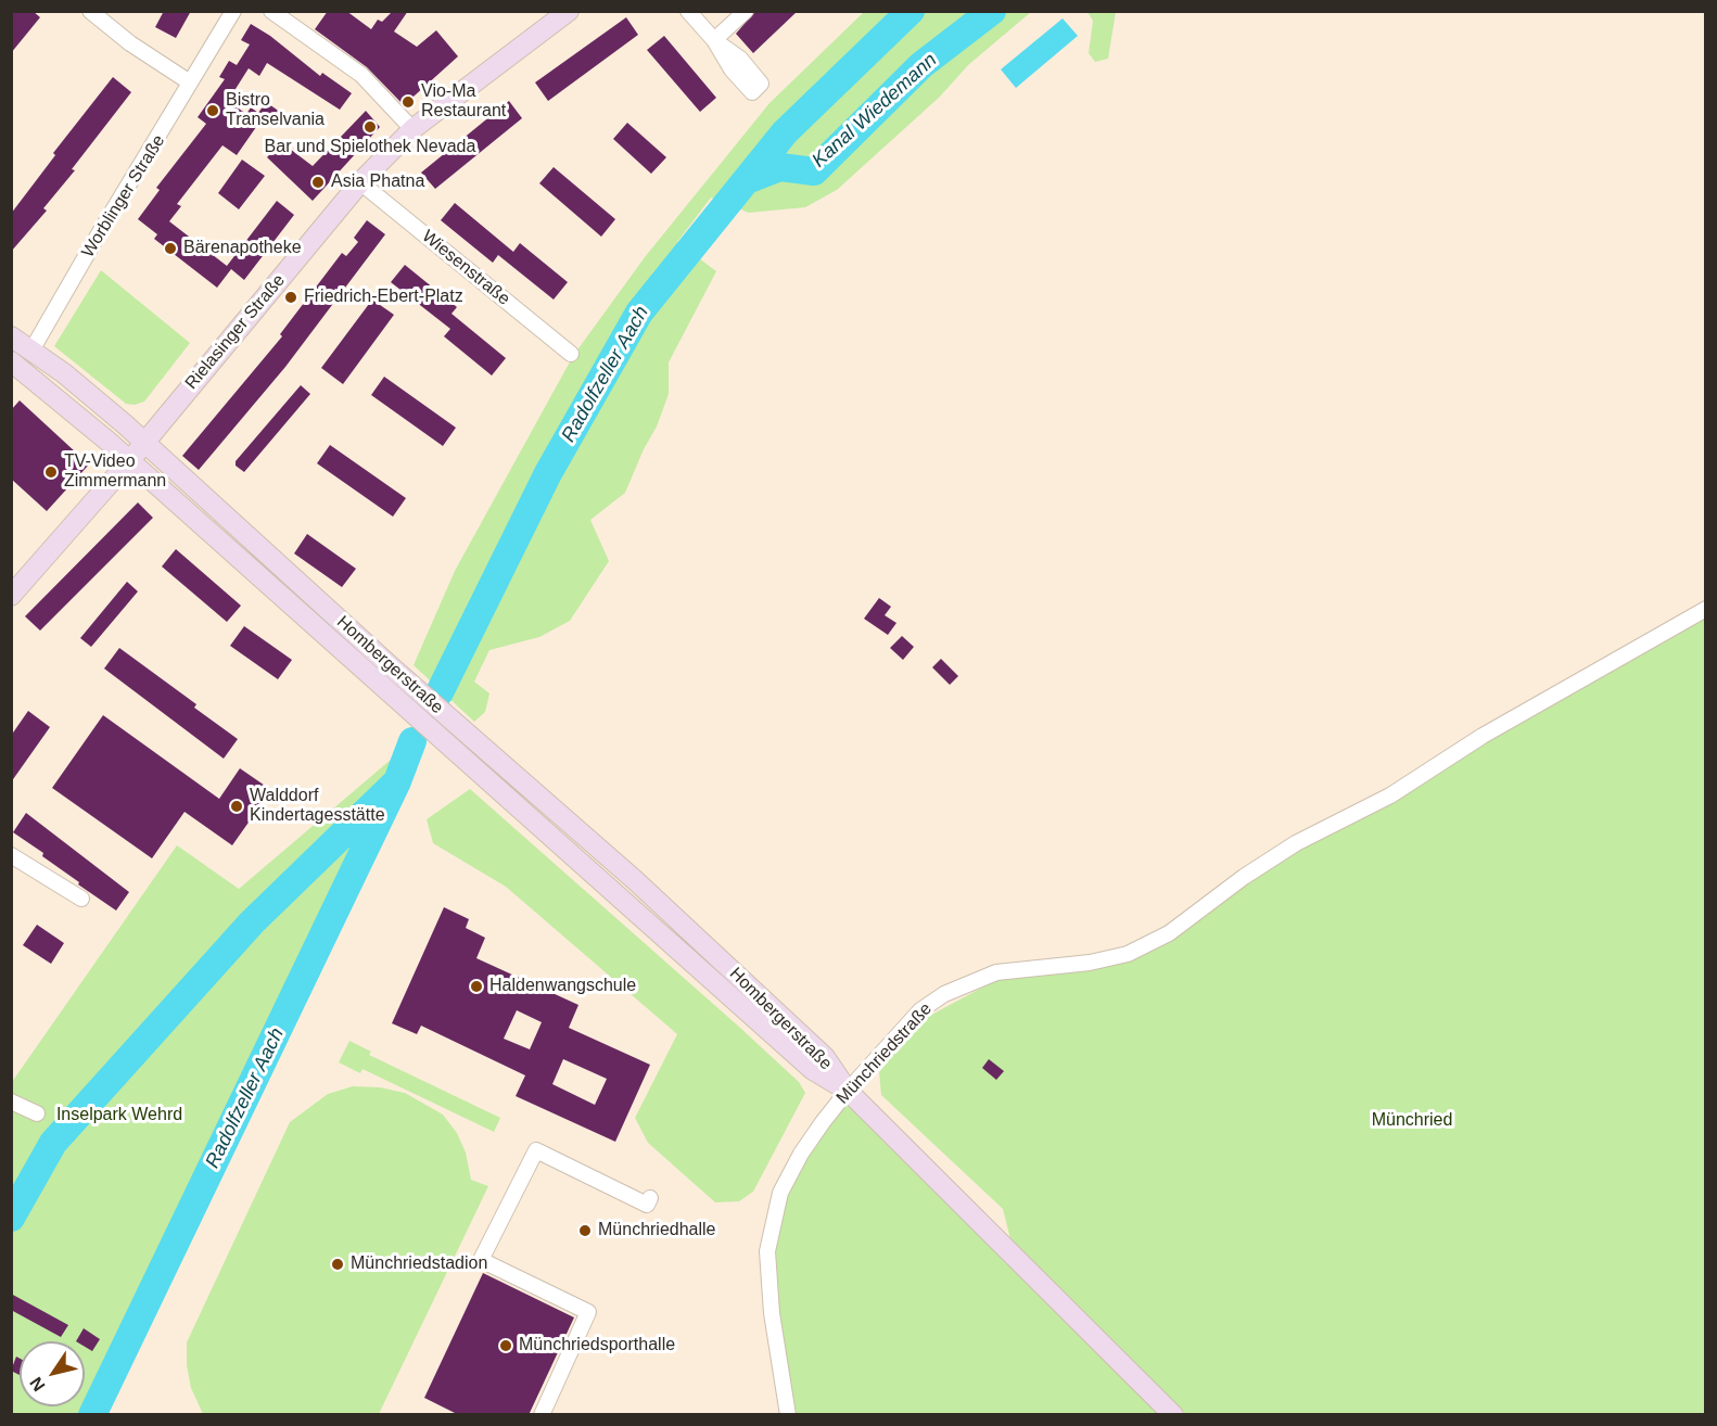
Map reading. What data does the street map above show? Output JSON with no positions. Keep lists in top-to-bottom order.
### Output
{
  "streets": {
    "main road": ["Worblinger Straße", "Rielasinger Straße", "Hombergerstraße"],
    "street": ["Wiesenstraße", "Münchriedstraße"]
  },
  "crossings": [
    ["Wiesenstraße", "Rielasinger Straße"],
    ["Rielasinger Straße", "Hombergerstraße"],
    ["Hombergerstraße", "Münchriedstraße"]
  ],
  "water": ["Kanal Wiedemann", "Radolfzeller Aach"],
  "parks": ["Inselpark Wehrd", "Münchried"],
  "places": [
    "Vio-Ma Restaurant",
    "Bistro Transelvania",
    "Bar und Spielothek Nevada",
    "Asia Phatna",
    "Bärenapotheke",
    "Friedrich-Ebert-Platz",
    "TV-Video Zimmermann",
    "Walddorf Kindertagesstätte",
    "Haldenwangschule",
    "Münchriedhalle",
    "Münchriedstadion",
    "Münchriedsporthalle"
  ],
  "north": "bottom left"
}
